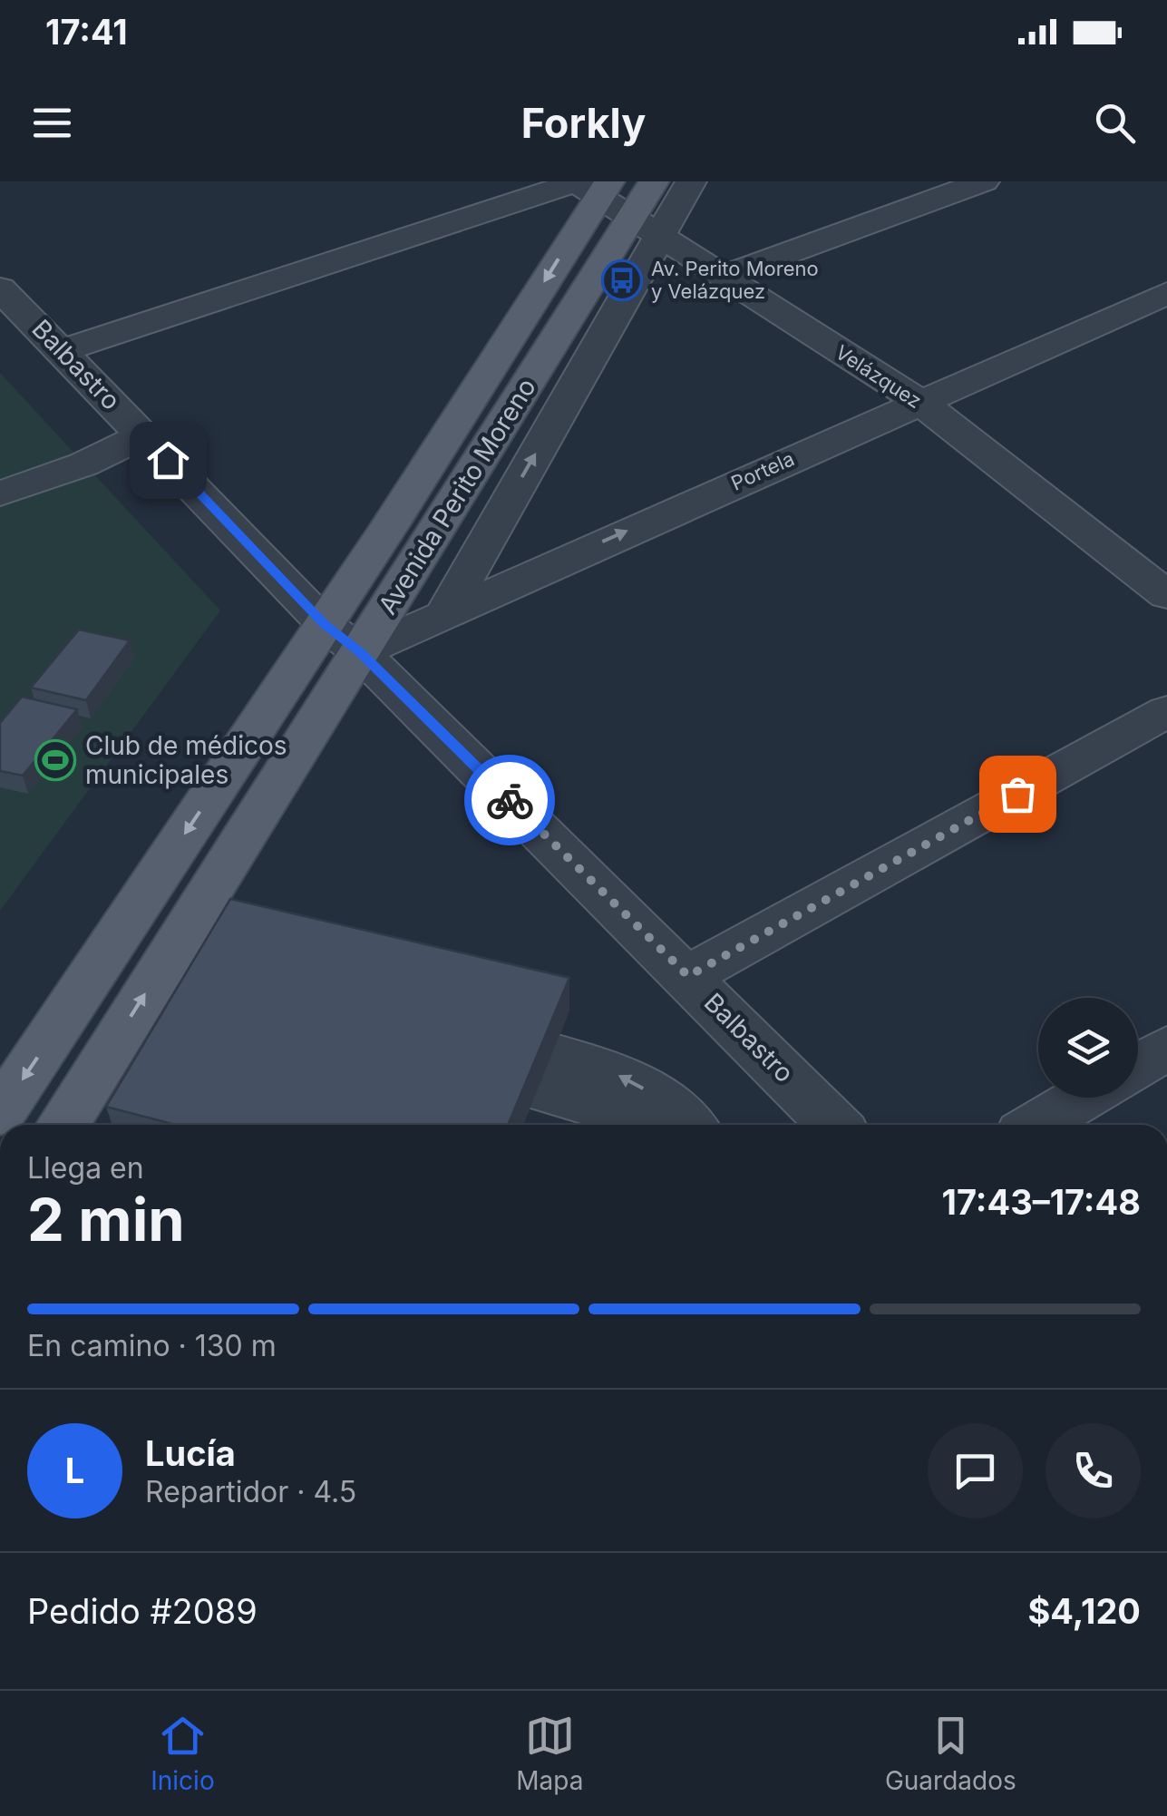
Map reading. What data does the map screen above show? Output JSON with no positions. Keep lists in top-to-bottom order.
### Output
{
  "streets": {
    "main road": ["Avenida Perito Moreno"],
    "street": ["Balbastro", "Velázquez", "Portela"]
  },
  "crossings": [
    ["Balbastro", "Portela"],
    ["Balbastro", "Avenida Perito Moreno"],
    ["Velázquez", "Portela"],
    ["Velázquez", "Avenida Perito Moreno"],
    ["Portela", "Avenida Perito Moreno"]
  ],
  "places": {
    "bus stop": ["Av. Perito Moreno y Velázquez"],
    "sports": ["Club de médicos municipales"]
  },
  "page": {
    "status": "17:41",
    "header": "Forkly",
    "heading": ["2 min", "Llega en", "17:43–17:48"],
    "panel": [
      "Lucía",
      "Repartidor · 4.5",
      "Pedido #2089",
      "$4,120"
    ],
    "bar": "En camino · 130 m",
    "round": "L",
    "tabs": ["Inicio", "Mapa", "Guardados"]
  }
}
